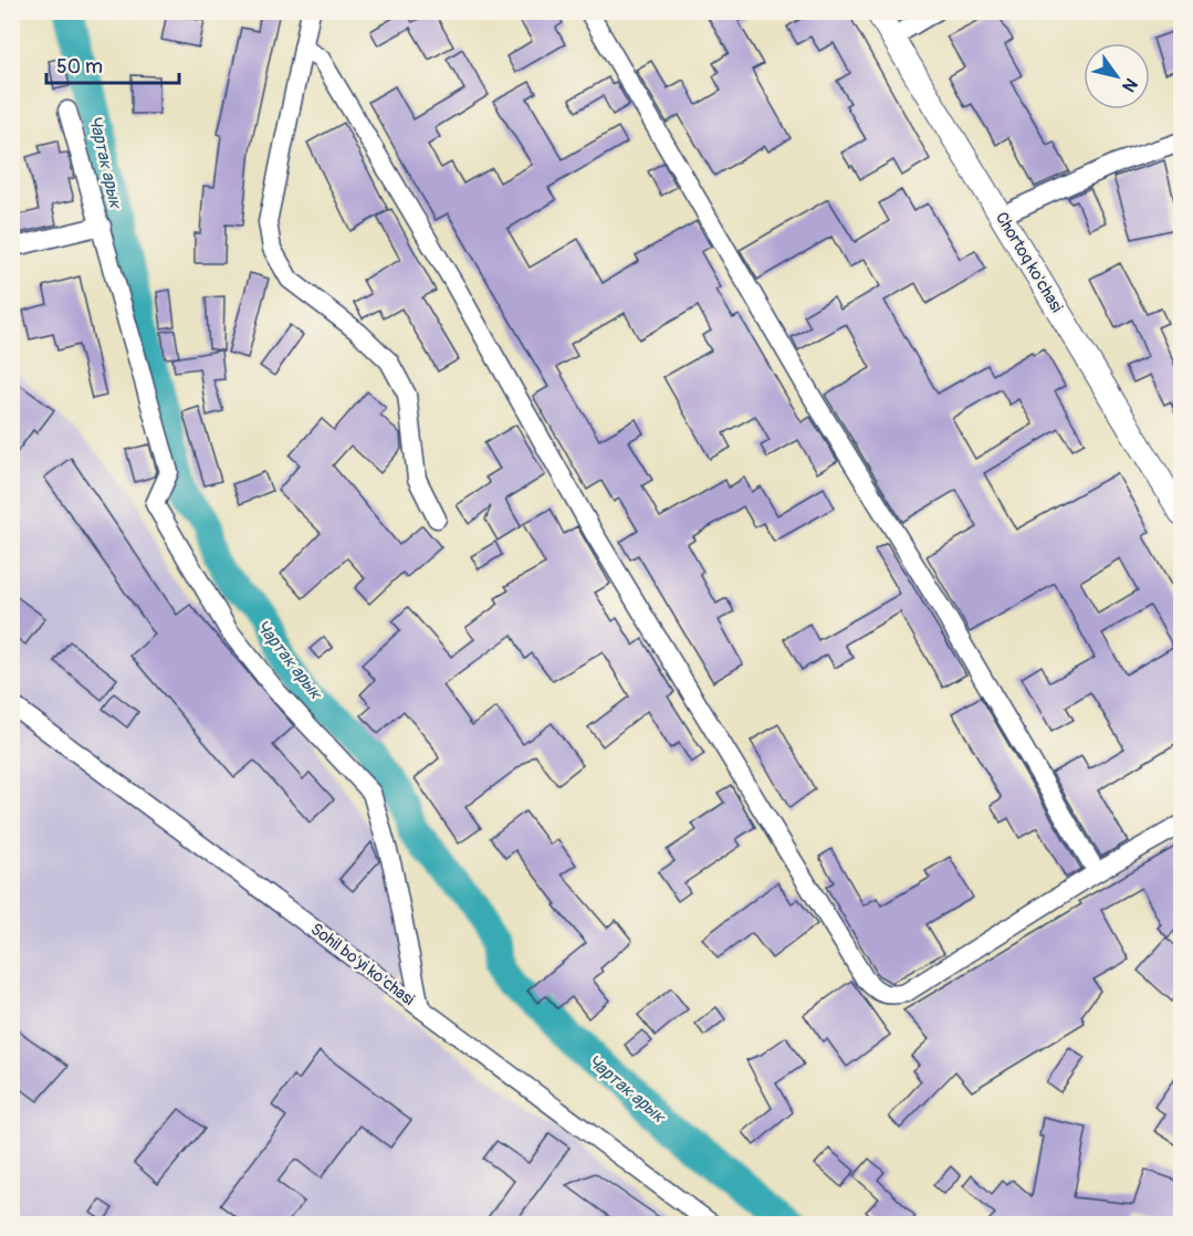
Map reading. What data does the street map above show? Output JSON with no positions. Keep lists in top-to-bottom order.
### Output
{
  "streets": {
    "street": ["Chortoq ko'chasi", "Sohil bo'yi ko'chasi"]
  },
  "water": ["Чартак арык"],
  "scale_bar": "50 m",
  "north": "bottom right"
}
